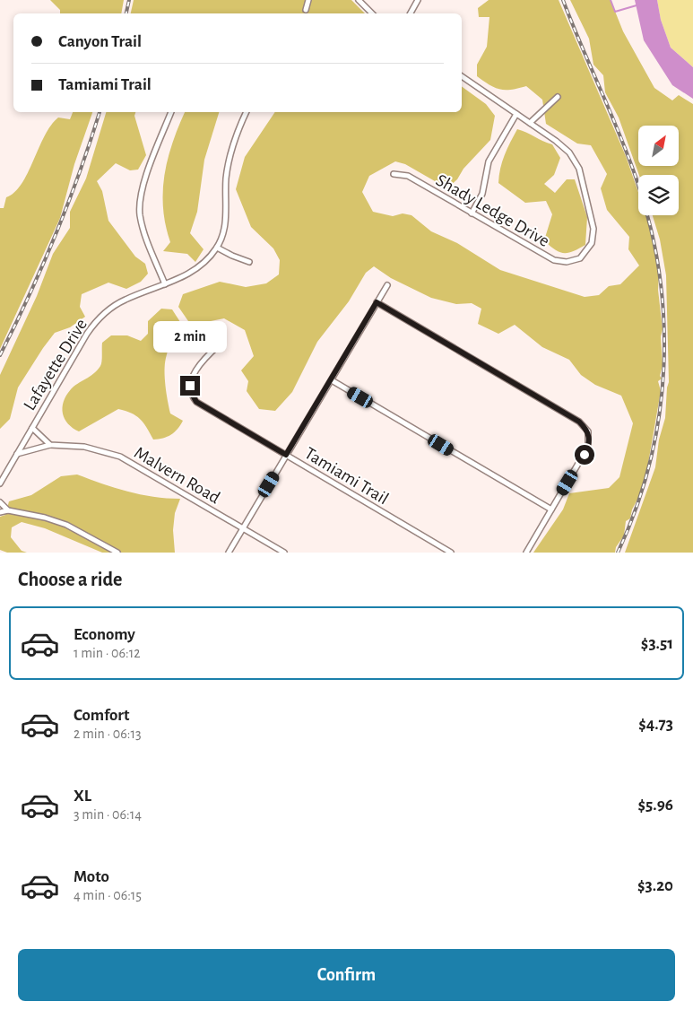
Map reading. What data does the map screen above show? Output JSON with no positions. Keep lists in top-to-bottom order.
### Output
{
  "streets": {
    "street": [
      "Shady Ledge Drive",
      "Lafayette Drive",
      "Malvern Road",
      "Tamiami Trail"
    ]
  },
  "crossings": [
    ["Lafayette Drive", "Malvern Road"]
  ],
  "north": "top right",
  "page": {
    "banner": ["Canyon Trail", "Tamiami Trail"],
    "bubble": "2 min",
    "heading": "Choose a ride",
    "list": [
      {
        "name": "Economy",
        "note": "1 min · 06:12",
        "value": "$3.51"
      },
      {
        "name": "Comfort",
        "note": "2 min · 06:13",
        "value": "$4.73"
      },
      {
        "name": "XL",
        "note": "3 min · 06:14",
        "value": "$5.96"
      },
      {
        "name": "Moto",
        "note": "4 min · 06:15",
        "value": "$3.20"
      }
    ],
    "buttons": "Confirm"
  }
}
